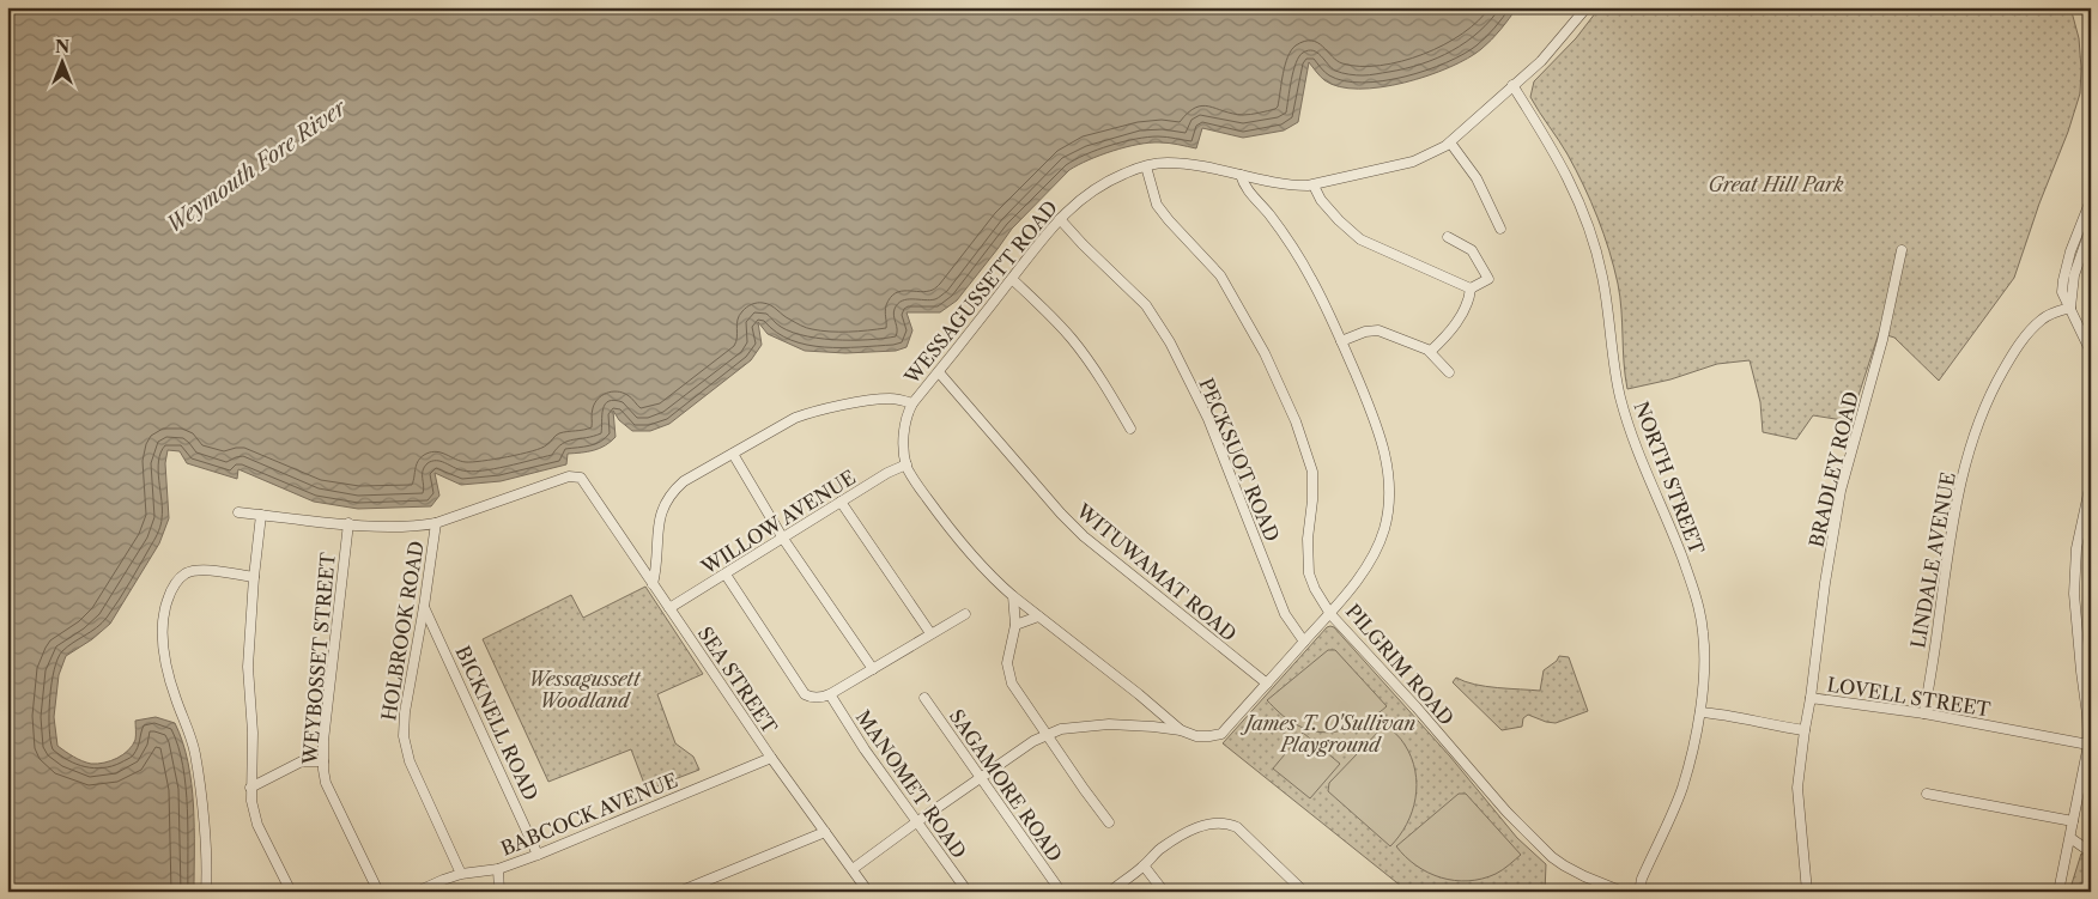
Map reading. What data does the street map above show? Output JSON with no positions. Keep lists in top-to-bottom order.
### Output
{
  "streets": {
    "street": [
      "WESSAGUSSETT ROAD",
      "PECKSUOT ROAD",
      "BRADLEY ROAD",
      "NORTH STREET",
      "WILLOW AVENUE",
      "LINDALE AVENUE",
      "WITUWAMAT ROAD",
      "HOLBROOK ROAD",
      "WEYBOSSET STREET",
      "PILGRIM ROAD",
      "SEA STREET",
      "LOVELL STREET",
      "BICKNELL ROAD",
      "MANOMET ROAD",
      "SAGAMORE ROAD",
      "BABCOCK AVENUE"
    ]
  },
  "crossings": [
    ["WESSAGUSSETT ROAD", "PECKSUOT ROAD"],
    ["WESSAGUSSETT ROAD", "NORTH STREET"],
    ["WESSAGUSSETT ROAD", "WILLOW AVENUE"],
    ["WESSAGUSSETT ROAD", "WITUWAMAT ROAD"],
    ["WESSAGUSSETT ROAD", "PILGRIM ROAD"],
    ["BRADLEY ROAD", "LOVELL STREET"],
    ["WILLOW AVENUE", "SEA STREET"],
    ["LINDALE AVENUE", "LOVELL STREET"],
    ["HOLBROOK ROAD", "SEA STREET"],
    ["HOLBROOK ROAD", "BICKNELL ROAD"],
    ["HOLBROOK ROAD", "BABCOCK AVENUE"],
    ["SEA STREET", "BABCOCK AVENUE"],
    ["BICKNELL ROAD", "BABCOCK AVENUE"]
  ],
  "water": ["Weymouth Fore River"],
  "parks": ["Great Hill Park", "Wessagussett Woodland", "James T. O'Sullivan Playground"],
  "north": "top"
}
